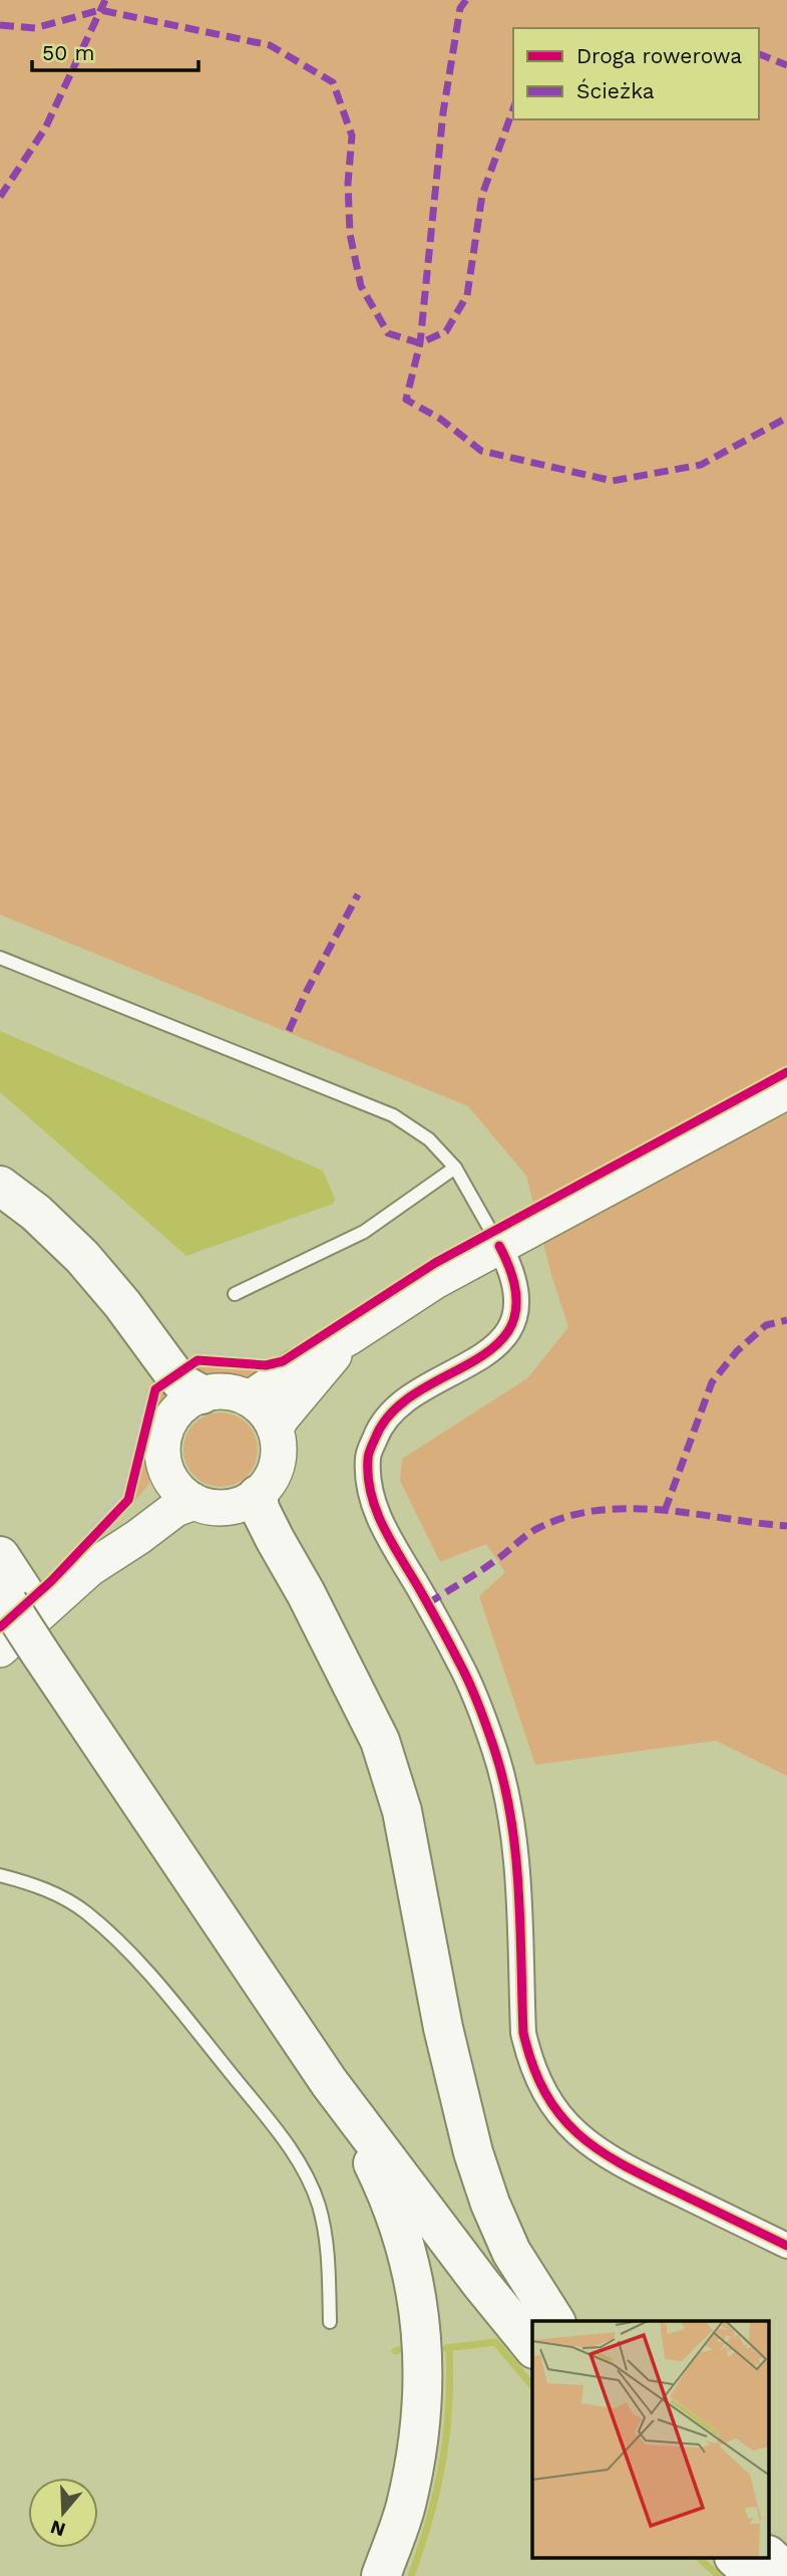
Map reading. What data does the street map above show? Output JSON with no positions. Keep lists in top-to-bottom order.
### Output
{
  "legend": ["Droga rowerowa", "Ścieżka"],
  "scale_bar": "50 m",
  "north": "bottom"
}
